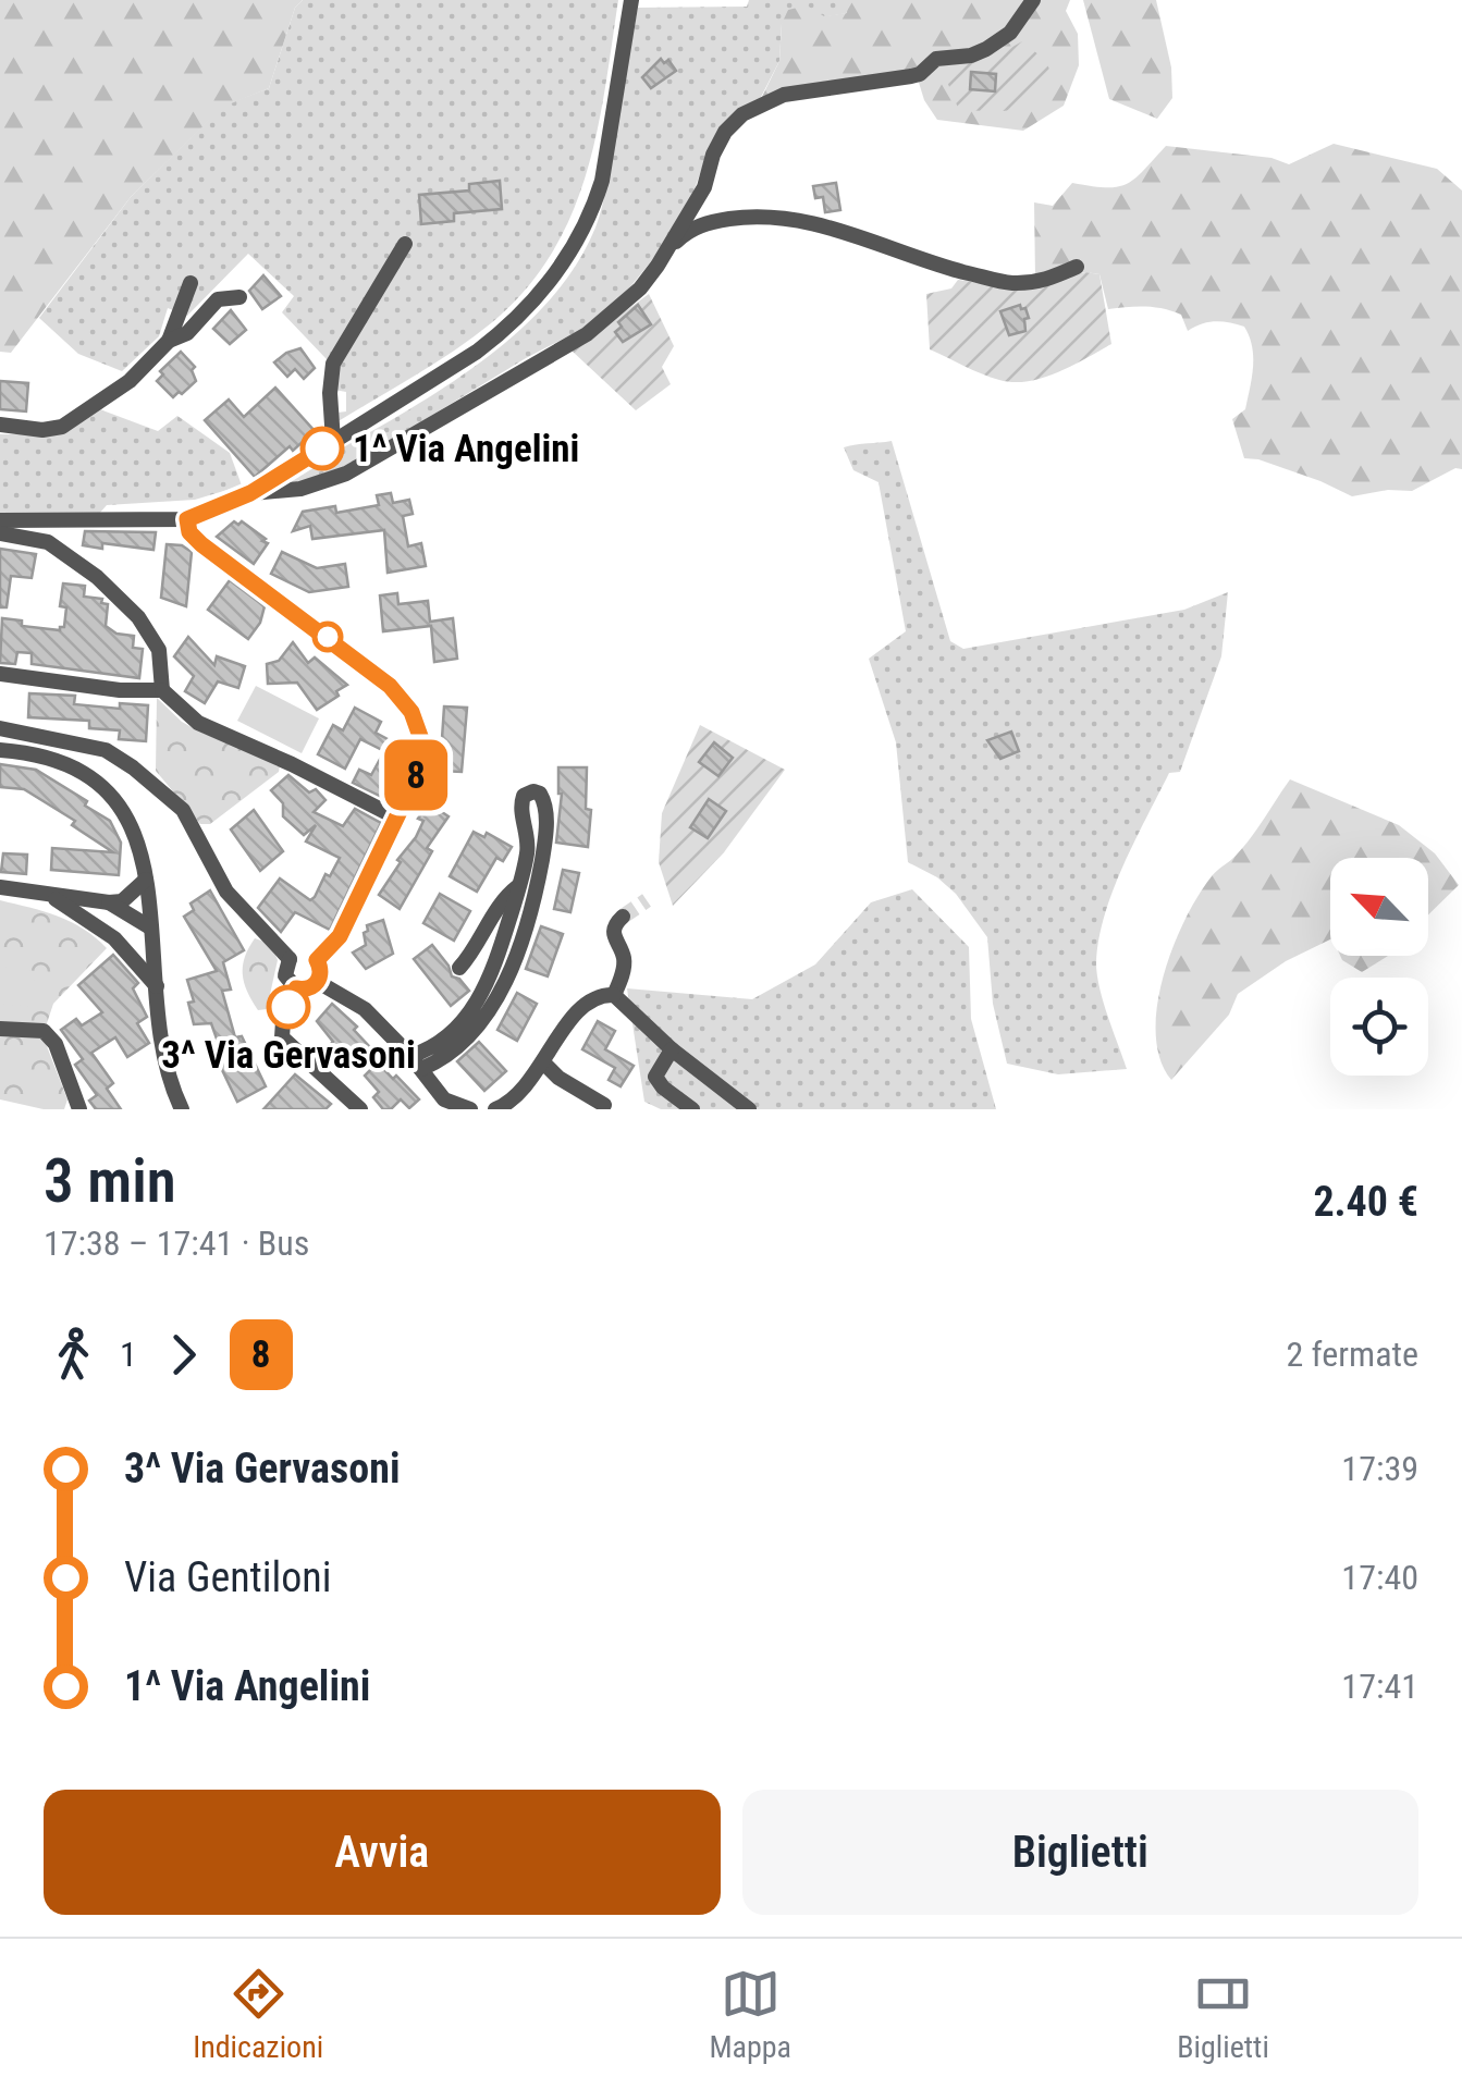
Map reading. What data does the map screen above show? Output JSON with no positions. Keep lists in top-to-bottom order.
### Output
{
  "places": ["1^ Via Angelini", "3^ Via Gervasoni"],
  "lines": ["bus line 8"],
  "north": "top left",
  "page": {
    "on_map": "8",
    "heading": ["3 min", "17:38 – 17:41 · Bus", "2.40 €"],
    "legs": ["1", "8", "2 fermate"],
    "list": [
      {
        "name": "3^ Via Gervasoni",
        "value": "17:39"
      },
      {
        "name": "Via Gentiloni",
        "value": "17:40"
      },
      {
        "name": "1^ Via Angelini",
        "value": "17:41"
      }
    ],
    "buttons": ["Avvia", "Biglietti"],
    "tabs": ["Indicazioni", "Mappa", "Biglietti"]
  }
}
